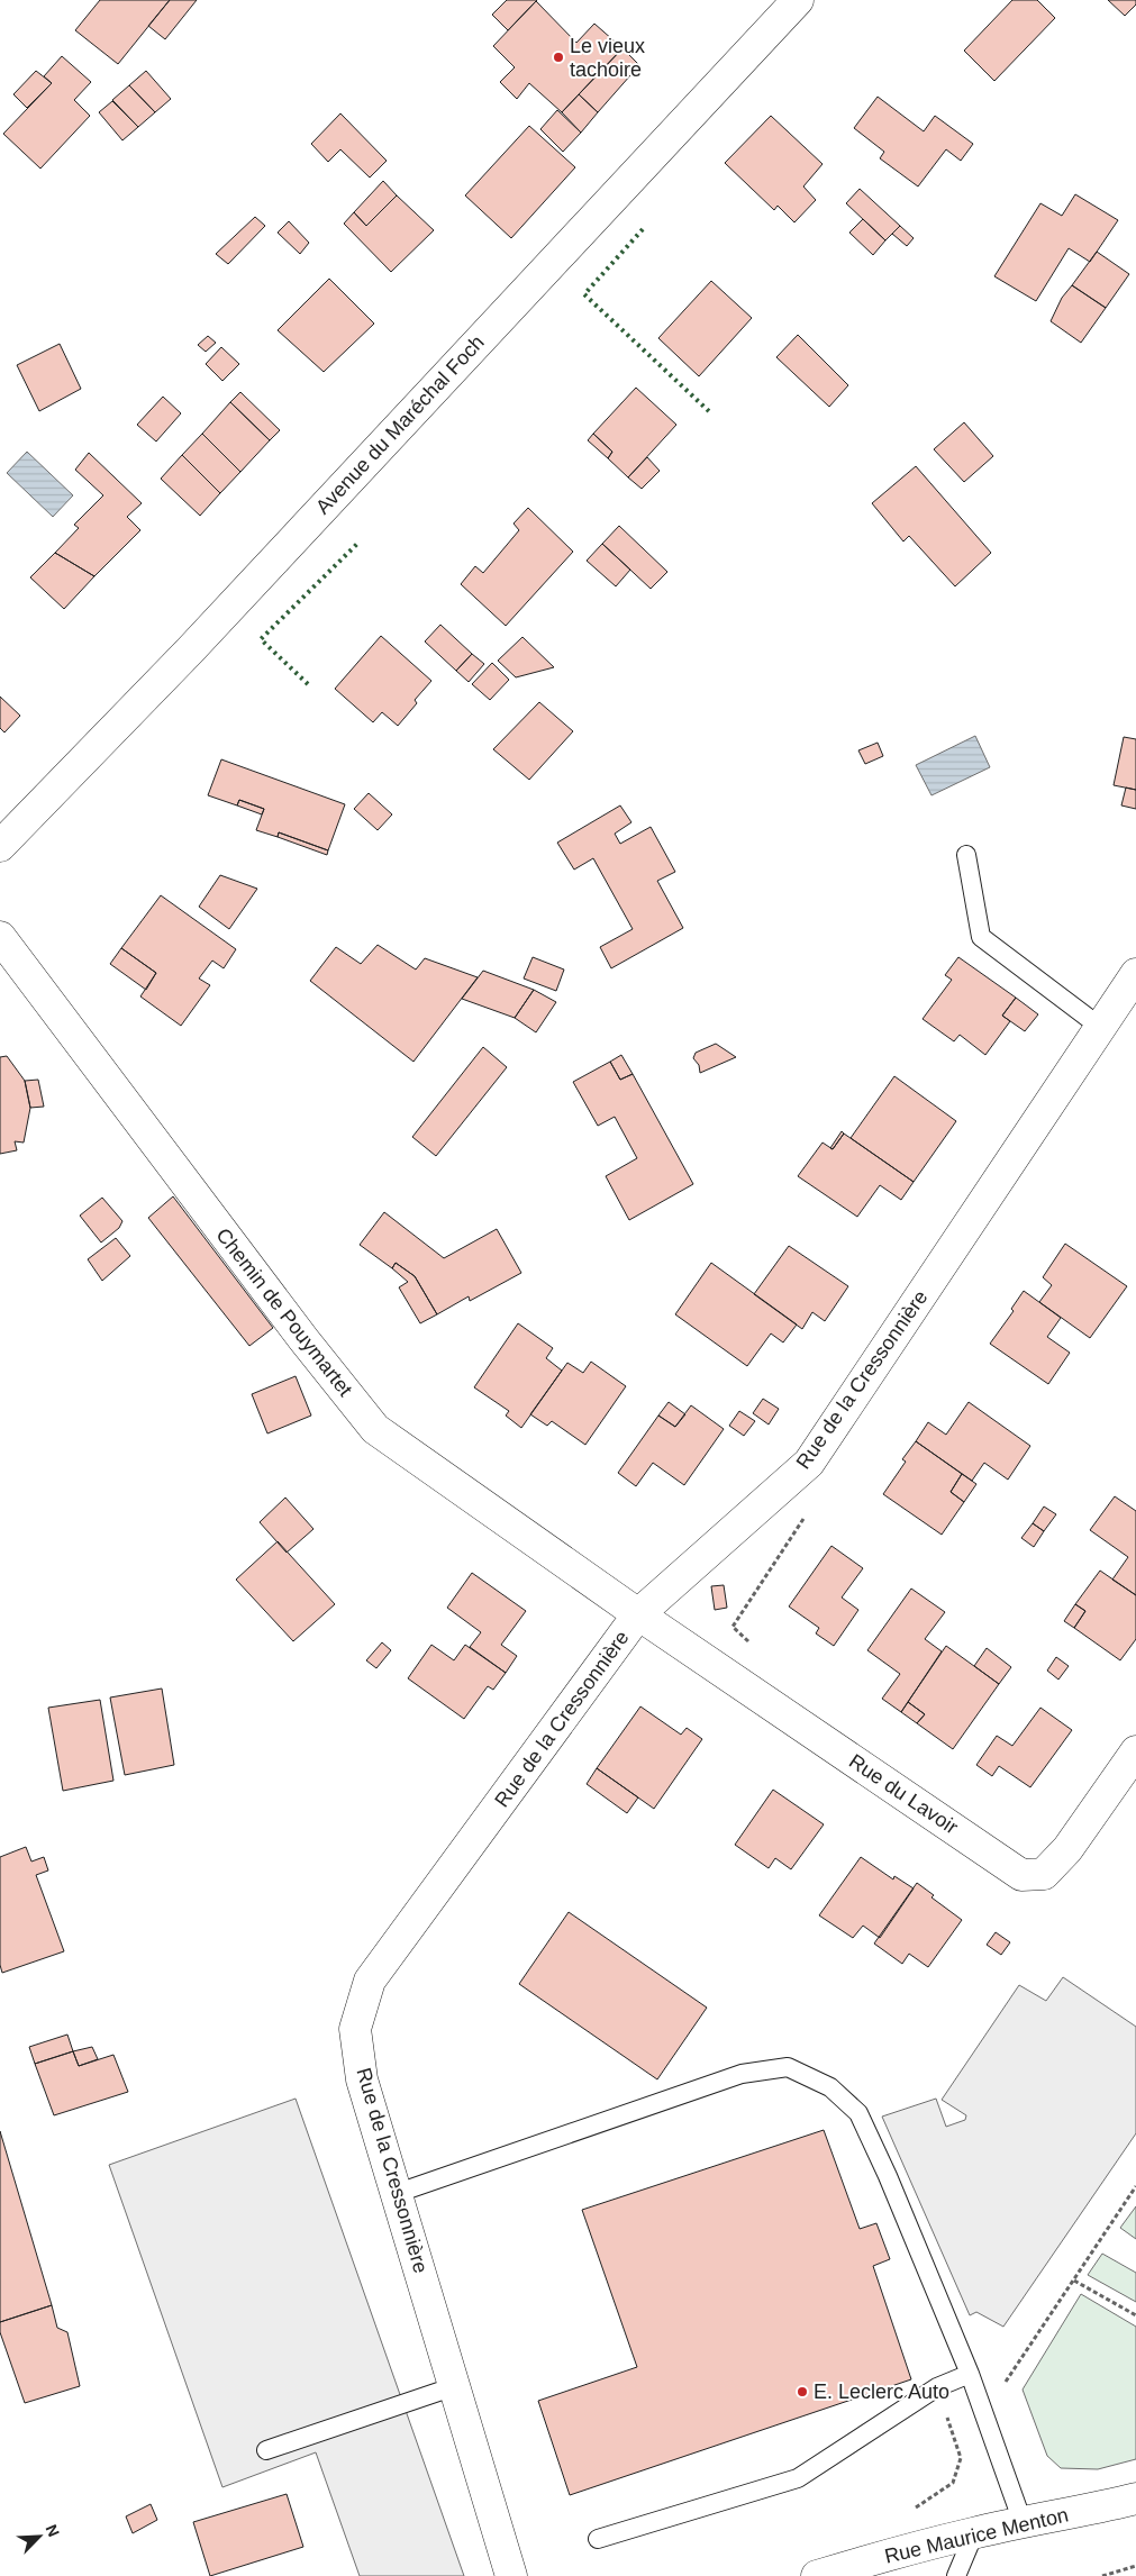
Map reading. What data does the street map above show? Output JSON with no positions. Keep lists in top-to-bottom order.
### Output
{
  "streets": {
    "street": [
      "Avenue du Maréchal Foch",
      "Chemin de Pouymartet",
      "Rue de la Cressonnière",
      "Rue du Lavoir",
      "Rue Maurice Menton"
    ]
  },
  "crossings": [
    ["Chemin de Pouymartet", "Rue de la Cressonnière"],
    ["Chemin de Pouymartet", "Rue du Lavoir"],
    ["Rue de la Cressonnière", "Rue du Lavoir"]
  ],
  "places": ["Le vieux tachoire", "E. Leclerc Auto"],
  "north": "top right"
}
